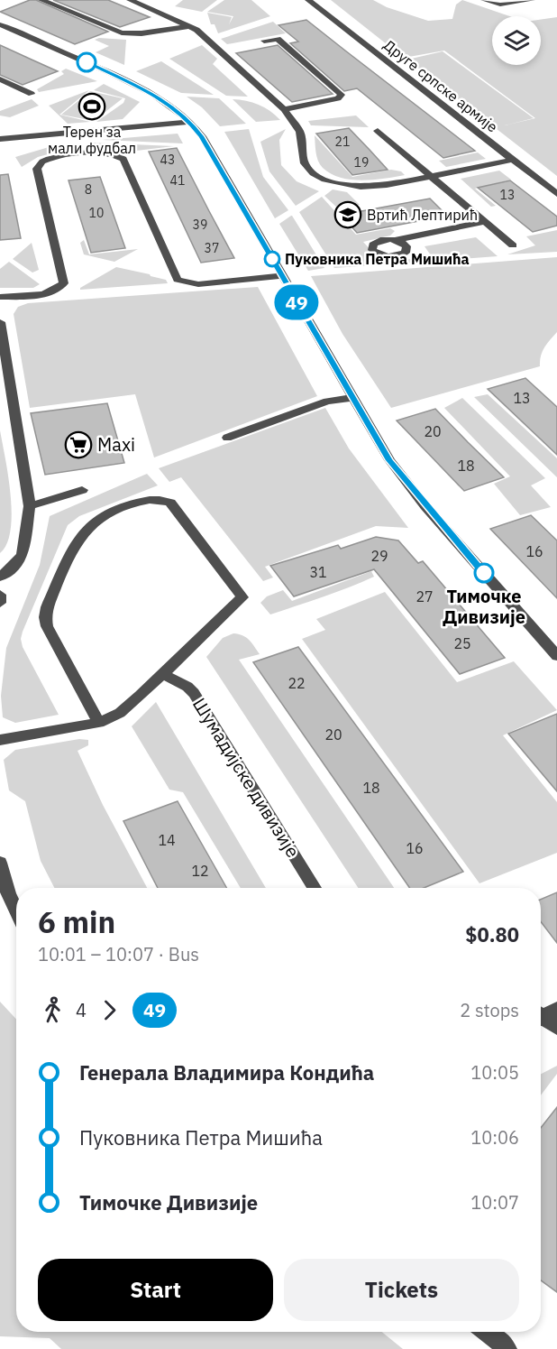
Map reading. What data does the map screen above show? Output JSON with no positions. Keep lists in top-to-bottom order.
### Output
{
  "streets": {
    "street": ["Друге српске армије", "Шумадијске дивизије"]
  },
  "places": {
    "sports": ["Терен за мали фудбал"],
    "school or university": ["Вртић Лептирић"],
    "other": ["Пуковника Петра Мишића", "Тимочке Дивизије"],
    "supermarket": ["Maxi"]
  },
  "lines": ["bus line 49"],
  "house_numbers": [
    "21",
    "43",
    "19",
    "41",
    "8",
    "13",
    "10",
    "39",
    "37",
    "13",
    "20",
    "18",
    "16",
    "29",
    "31",
    "27",
    "25",
    "22",
    "20",
    "18",
    "14",
    "16",
    "12"
  ],
  "page": {
    "on_map": "49",
    "heading": ["6 min", "10:01 – 10:07 · Bus", "$0.80"],
    "legs": ["4", "49", "2 stops"],
    "list": [
      {
        "name": "Генерала Владимира Кондића",
        "value": "10:05"
      },
      {
        "name": "Пуковника Петра Мишића",
        "value": "10:06"
      },
      {
        "name": "Тимочке Дивизије",
        "value": "10:07"
      }
    ],
    "buttons": ["Start", "Tickets"]
  }
}
